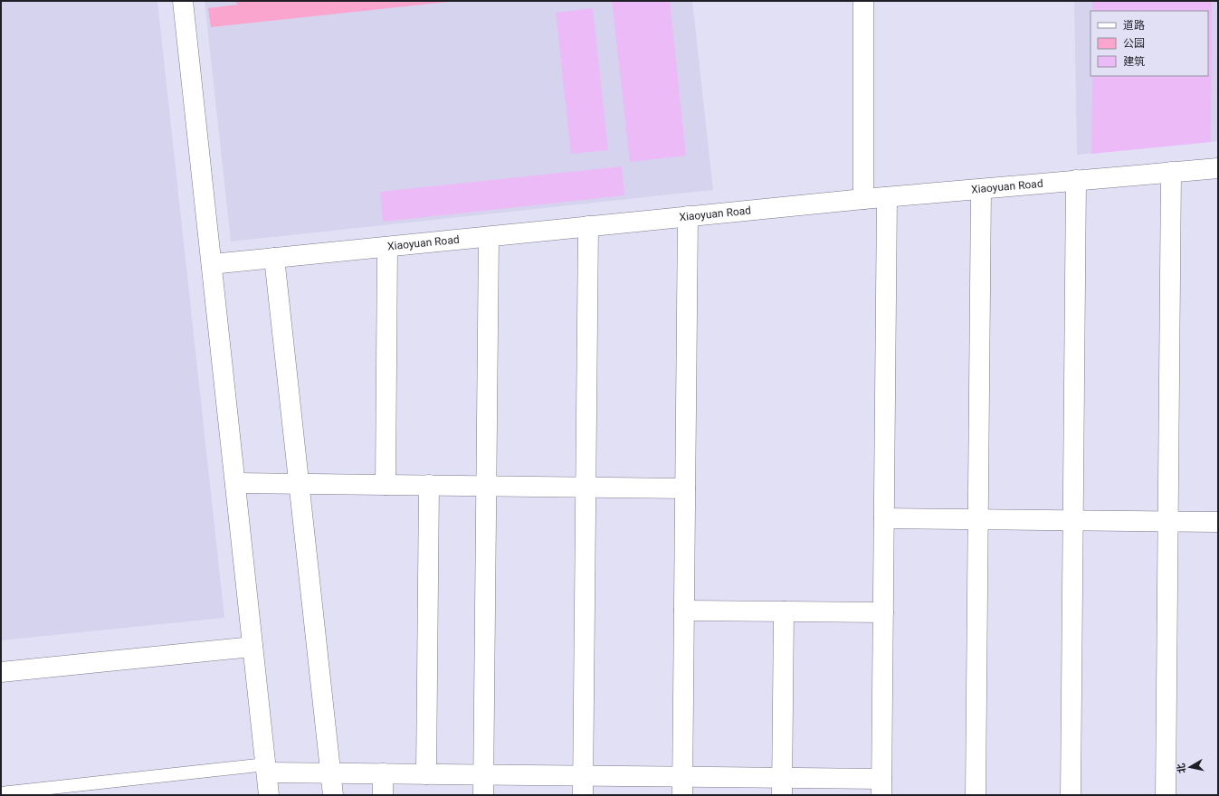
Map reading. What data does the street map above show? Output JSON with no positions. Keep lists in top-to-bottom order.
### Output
{
  "streets": {
    "street": ["Xiaoyuan Road"]
  },
  "legend": ["道路", "公园", "建筑"],
  "north": "left"
}
